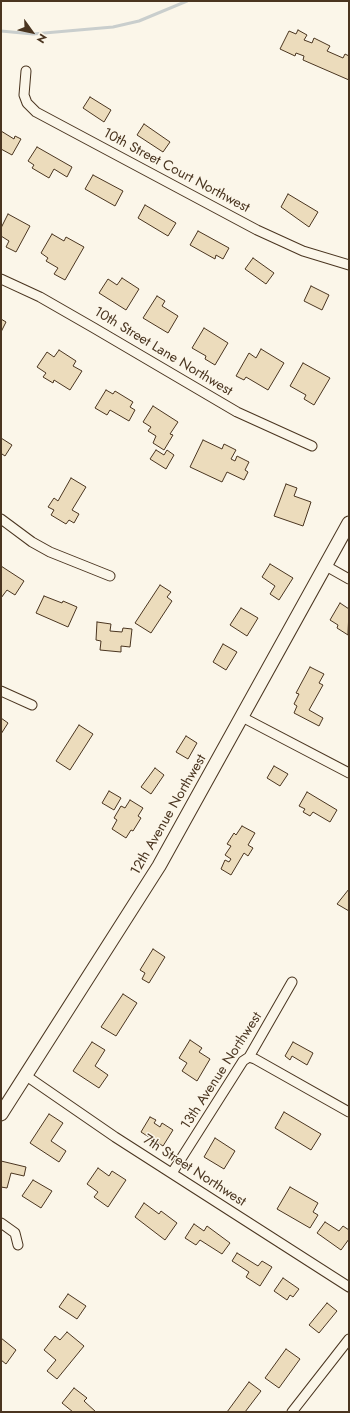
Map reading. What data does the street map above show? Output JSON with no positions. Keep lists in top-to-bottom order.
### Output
{
  "streets": {
    "main road": ["12th Avenue Northwest"],
    "street": [
      "10th Street Court Northwest",
      "10th Street Lane Northwest",
      "13th Avenue Northwest",
      "7th Street Northwest"
    ]
  },
  "crossings": [
    ["12th Avenue Northwest", "7th Street Northwest"],
    ["13th Avenue Northwest", "7th Street Northwest"]
  ],
  "north": "bottom right"
}
